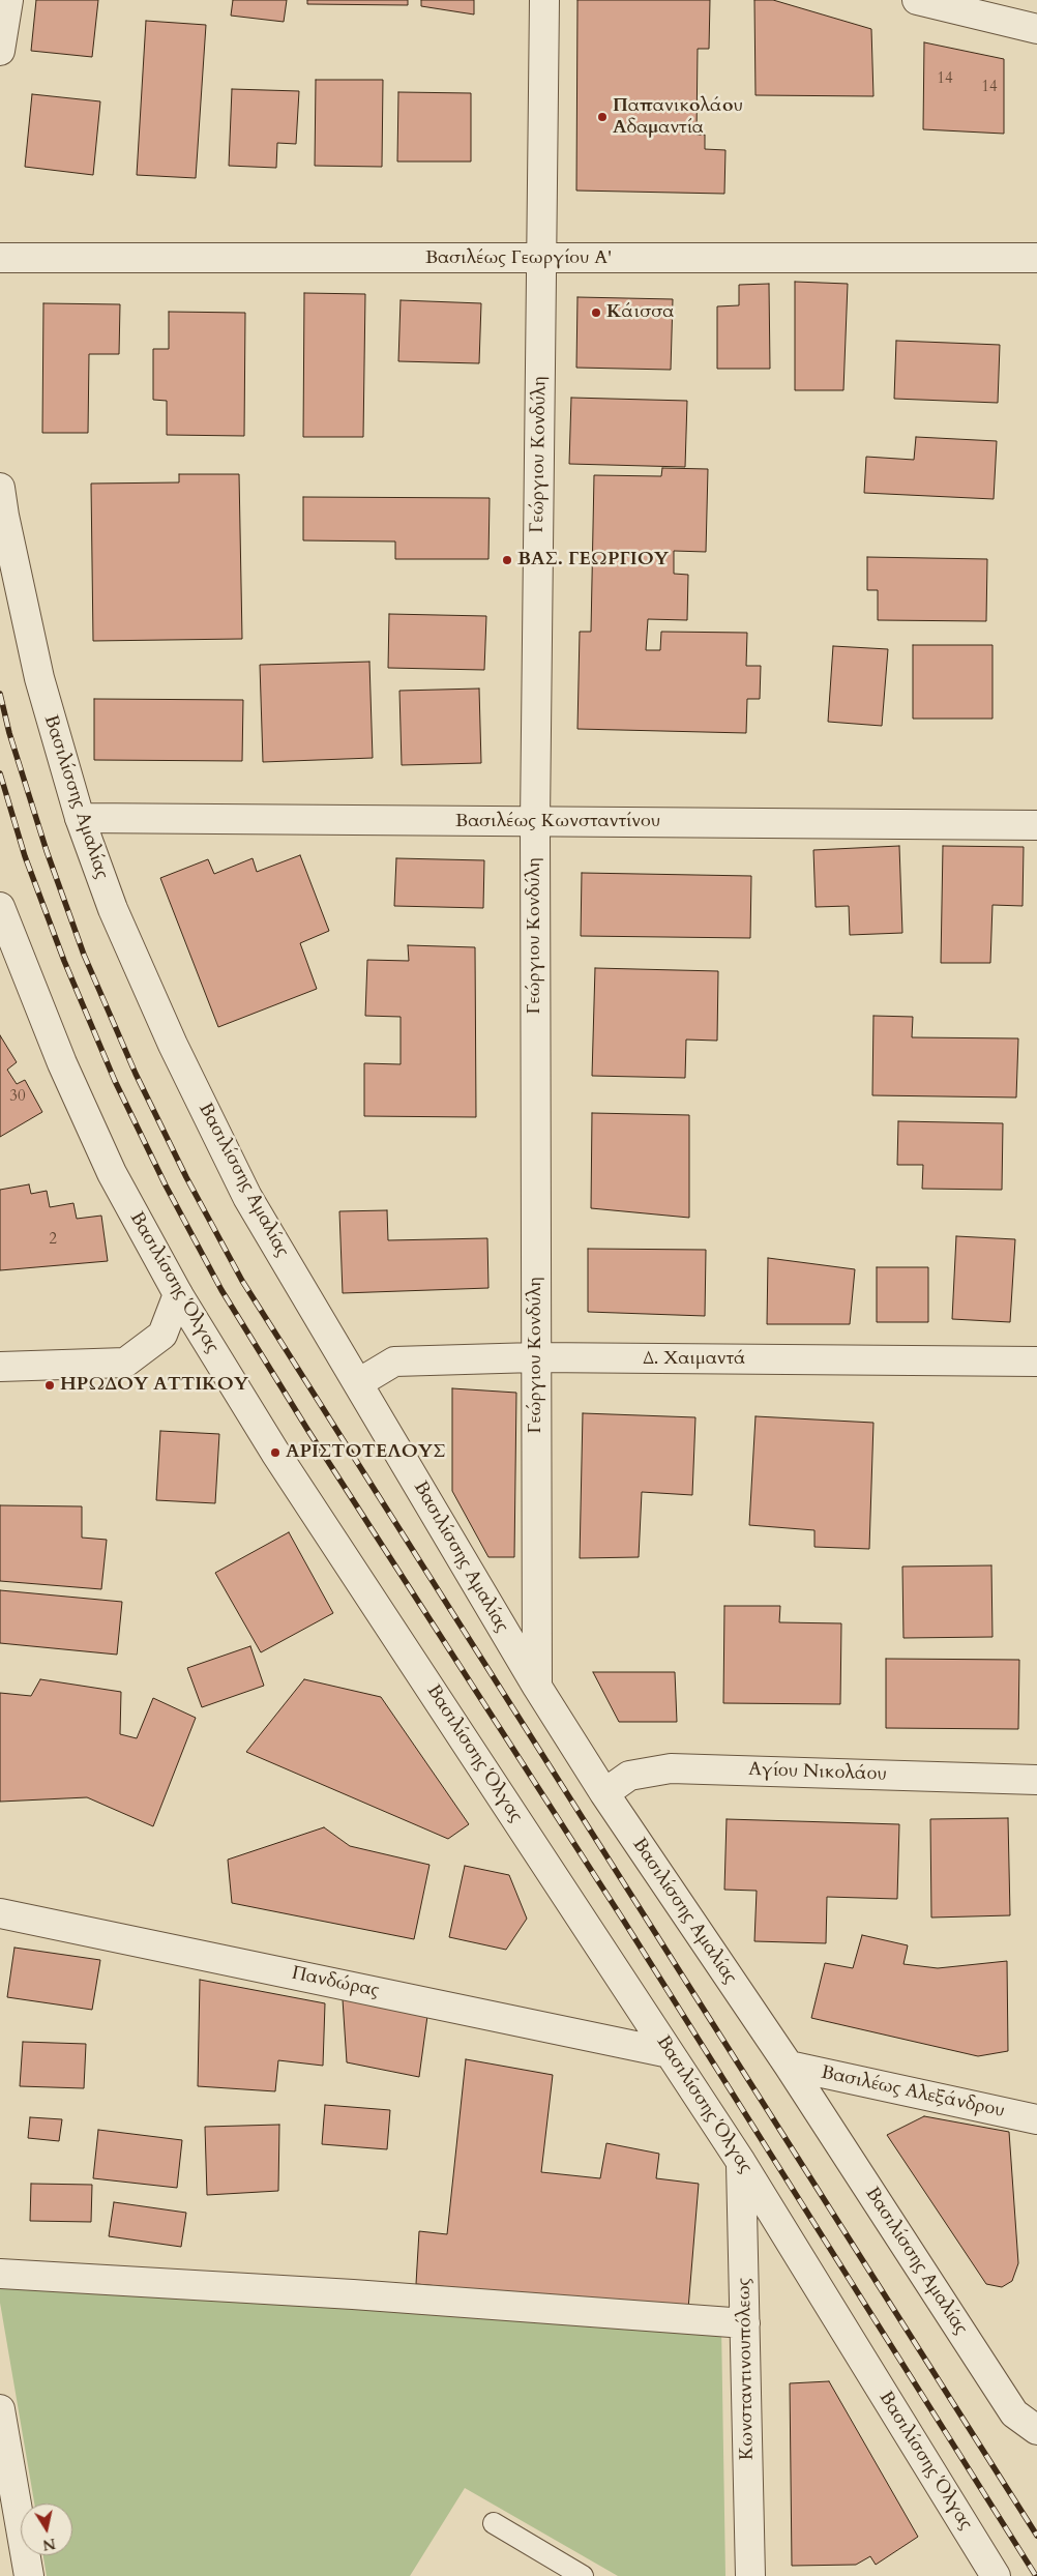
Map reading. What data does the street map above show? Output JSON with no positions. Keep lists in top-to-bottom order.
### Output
{
  "streets": {
    "street": [
      "Βασιλέως Γεωργίου Α'",
      "Γεώργιου Κονδύλη",
      "Βασιλίσσης Αμαλίας",
      "Βασιλέως Κωνσταντίνου",
      "Βασιλίσσης Όλγας",
      "Δ. Χαιμαντά",
      "Αγίου Νικολάου",
      "Πανδώρας",
      "Βασιλέως Αλεξάνδρου",
      "Κωνσταντινουπόλεως"
    ]
  },
  "crossings": [
    ["Βασιλέως Γεωργίου Α'", "Γεώργιου Κονδύλη"],
    ["Γεώργιου Κονδύλη", "Βασιλίσσης Αμαλίας"],
    ["Γεώργιου Κονδύλη", "Βασιλέως Κωνσταντίνου"],
    ["Γεώργιου Κονδύλη", "Δ. Χαιμαντά"],
    ["Βασιλίσσης Αμαλίας", "Βασιλέως Κωνσταντίνου"],
    ["Βασιλίσσης Αμαλίας", "Δ. Χαιμαντά"],
    ["Βασιλίσσης Αμαλίας", "Αγίου Νικολάου"],
    ["Βασιλίσσης Αμαλίας", "Βασιλέως Αλεξάνδρου"],
    ["Βασιλίσσης Όλγας", "Πανδώρας"],
    ["Βασιλίσσης Όλγας", "Κωνσταντινουπόλεως"]
  ],
  "places": [
    "Παπανικολάου Αδαμαντία",
    "Κάισσα",
    "ΒΑΣ. ΓΕΩΡΓΙΟΥ",
    "ΗΡΩΔΟΥ ΑΤΤΙΚΟΥ",
    "ΑΡΙΣΤΟΤΕΛΟΥΣ"
  ],
  "house_numbers": [
    "14",
    "14",
    "30",
    "2"
  ],
  "north": "bottom"
}
